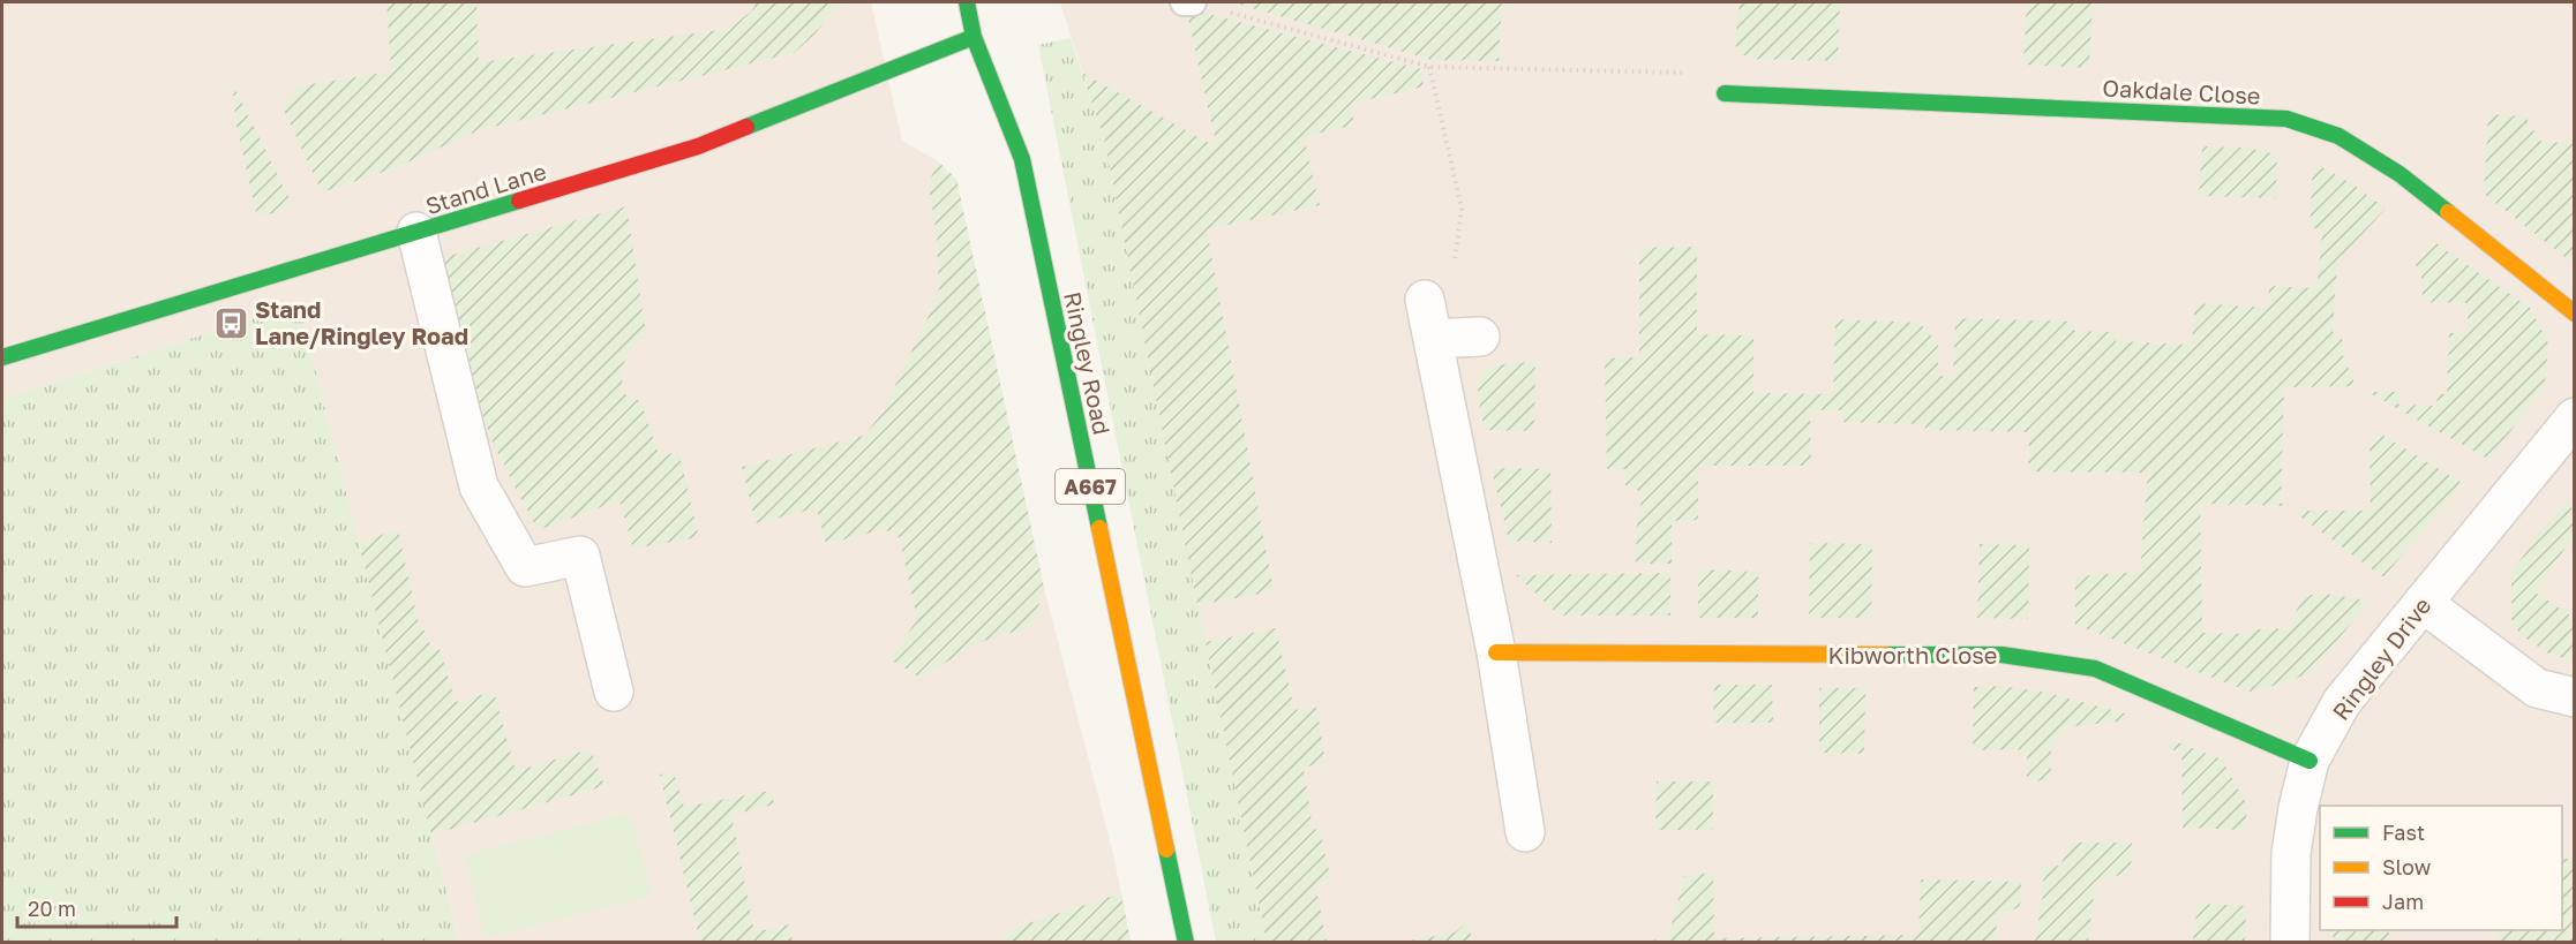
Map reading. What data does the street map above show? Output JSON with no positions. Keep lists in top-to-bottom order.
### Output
{
  "streets": {
    "street": [
      "Oakdale Close",
      "Stand Lane",
      "Ringley Road",
      "A667",
      "Kibworth Close",
      "Ringley Drive"
    ]
  },
  "crossings": [
    ["Stand Lane", "Ringley Road"],
    ["Kibworth Close", "Ringley Drive"]
  ],
  "places": {
    "bus stop": ["Stand Lane/Ringley Road"]
  },
  "legend": ["Fast", "Slow", "Jam"],
  "scale_bar": "20 m"
}
